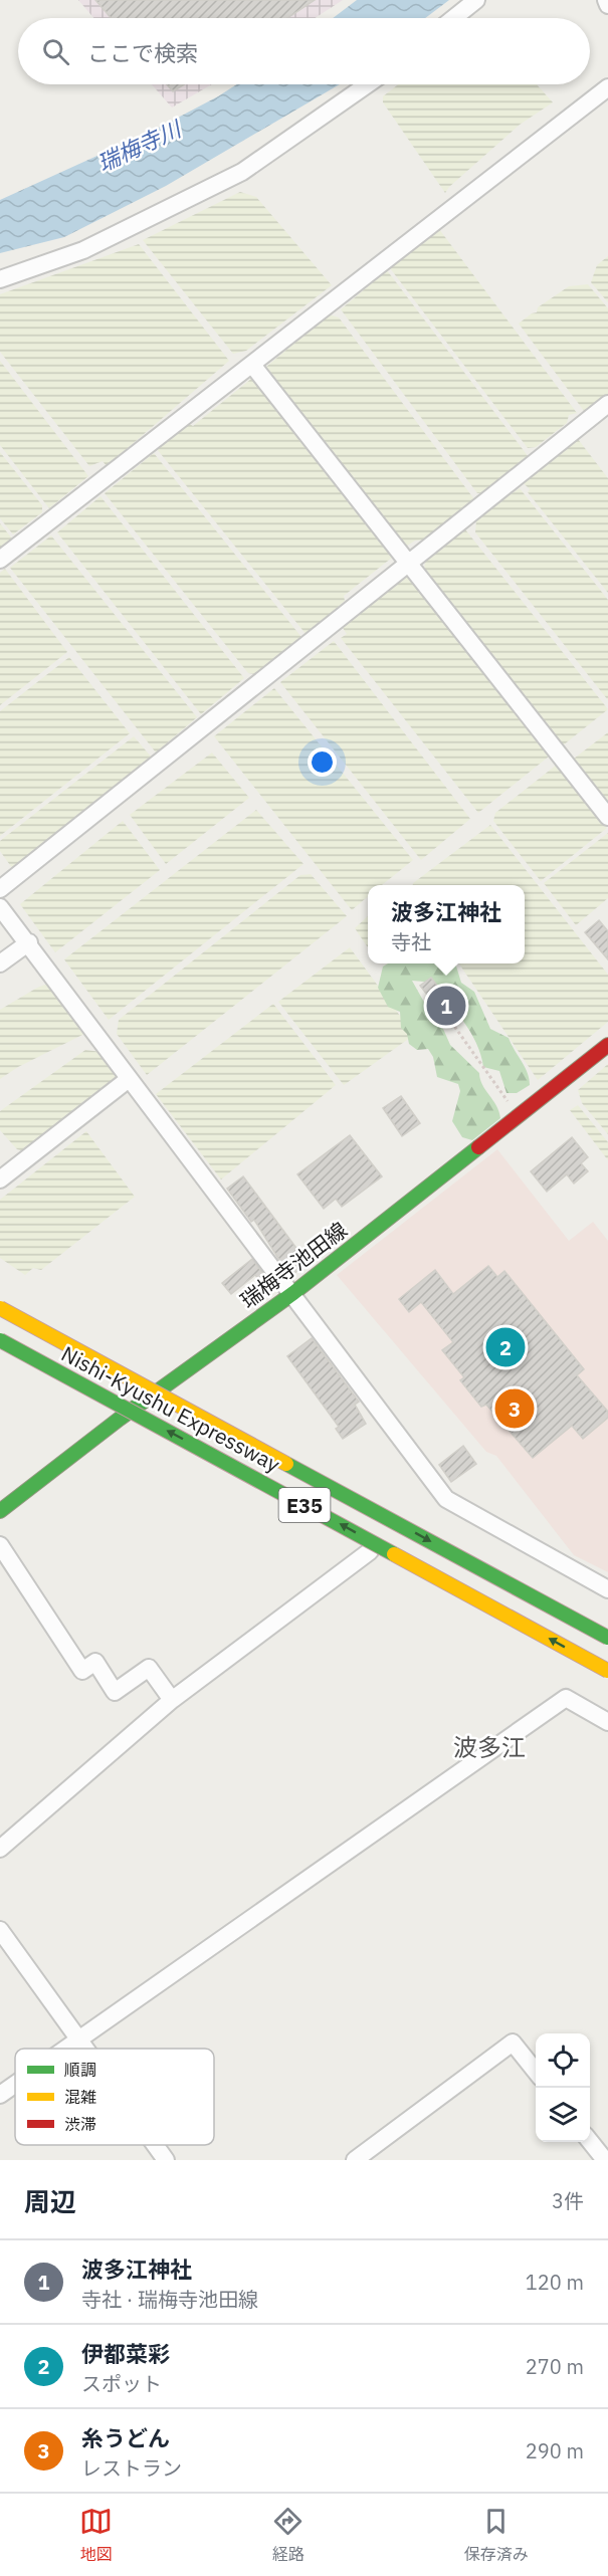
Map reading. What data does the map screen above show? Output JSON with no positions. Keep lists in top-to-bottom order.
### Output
{
  "streets": {
    "main road": ["瑞梅寺池田線", "Nishi-Kyushu Expressway", "E35"]
  },
  "districts": ["波多江"],
  "water": ["瑞梅寺川"],
  "legend": ["順調", "混雑", "渋滞"],
  "page": {
    "search": "ここで検索",
    "popup": ["波多江神社", "寺社"],
    "pins": ["1", "2", "3"],
    "heading": ["周辺", "3件"],
    "list": [
      {
        "mark": "1",
        "name": "波多江神社",
        "note": "寺社 · 瑞梅寺池田線",
        "value": "120 m"
      },
      {
        "mark": "2",
        "name": "伊都菜彩",
        "note": "スポット",
        "value": "270 m"
      },
      {
        "mark": "3",
        "name": "糸うどん",
        "note": "レストラン",
        "value": "290 m"
      }
    ],
    "nav": ["地図", "経路", "保存済み"]
  }
}
